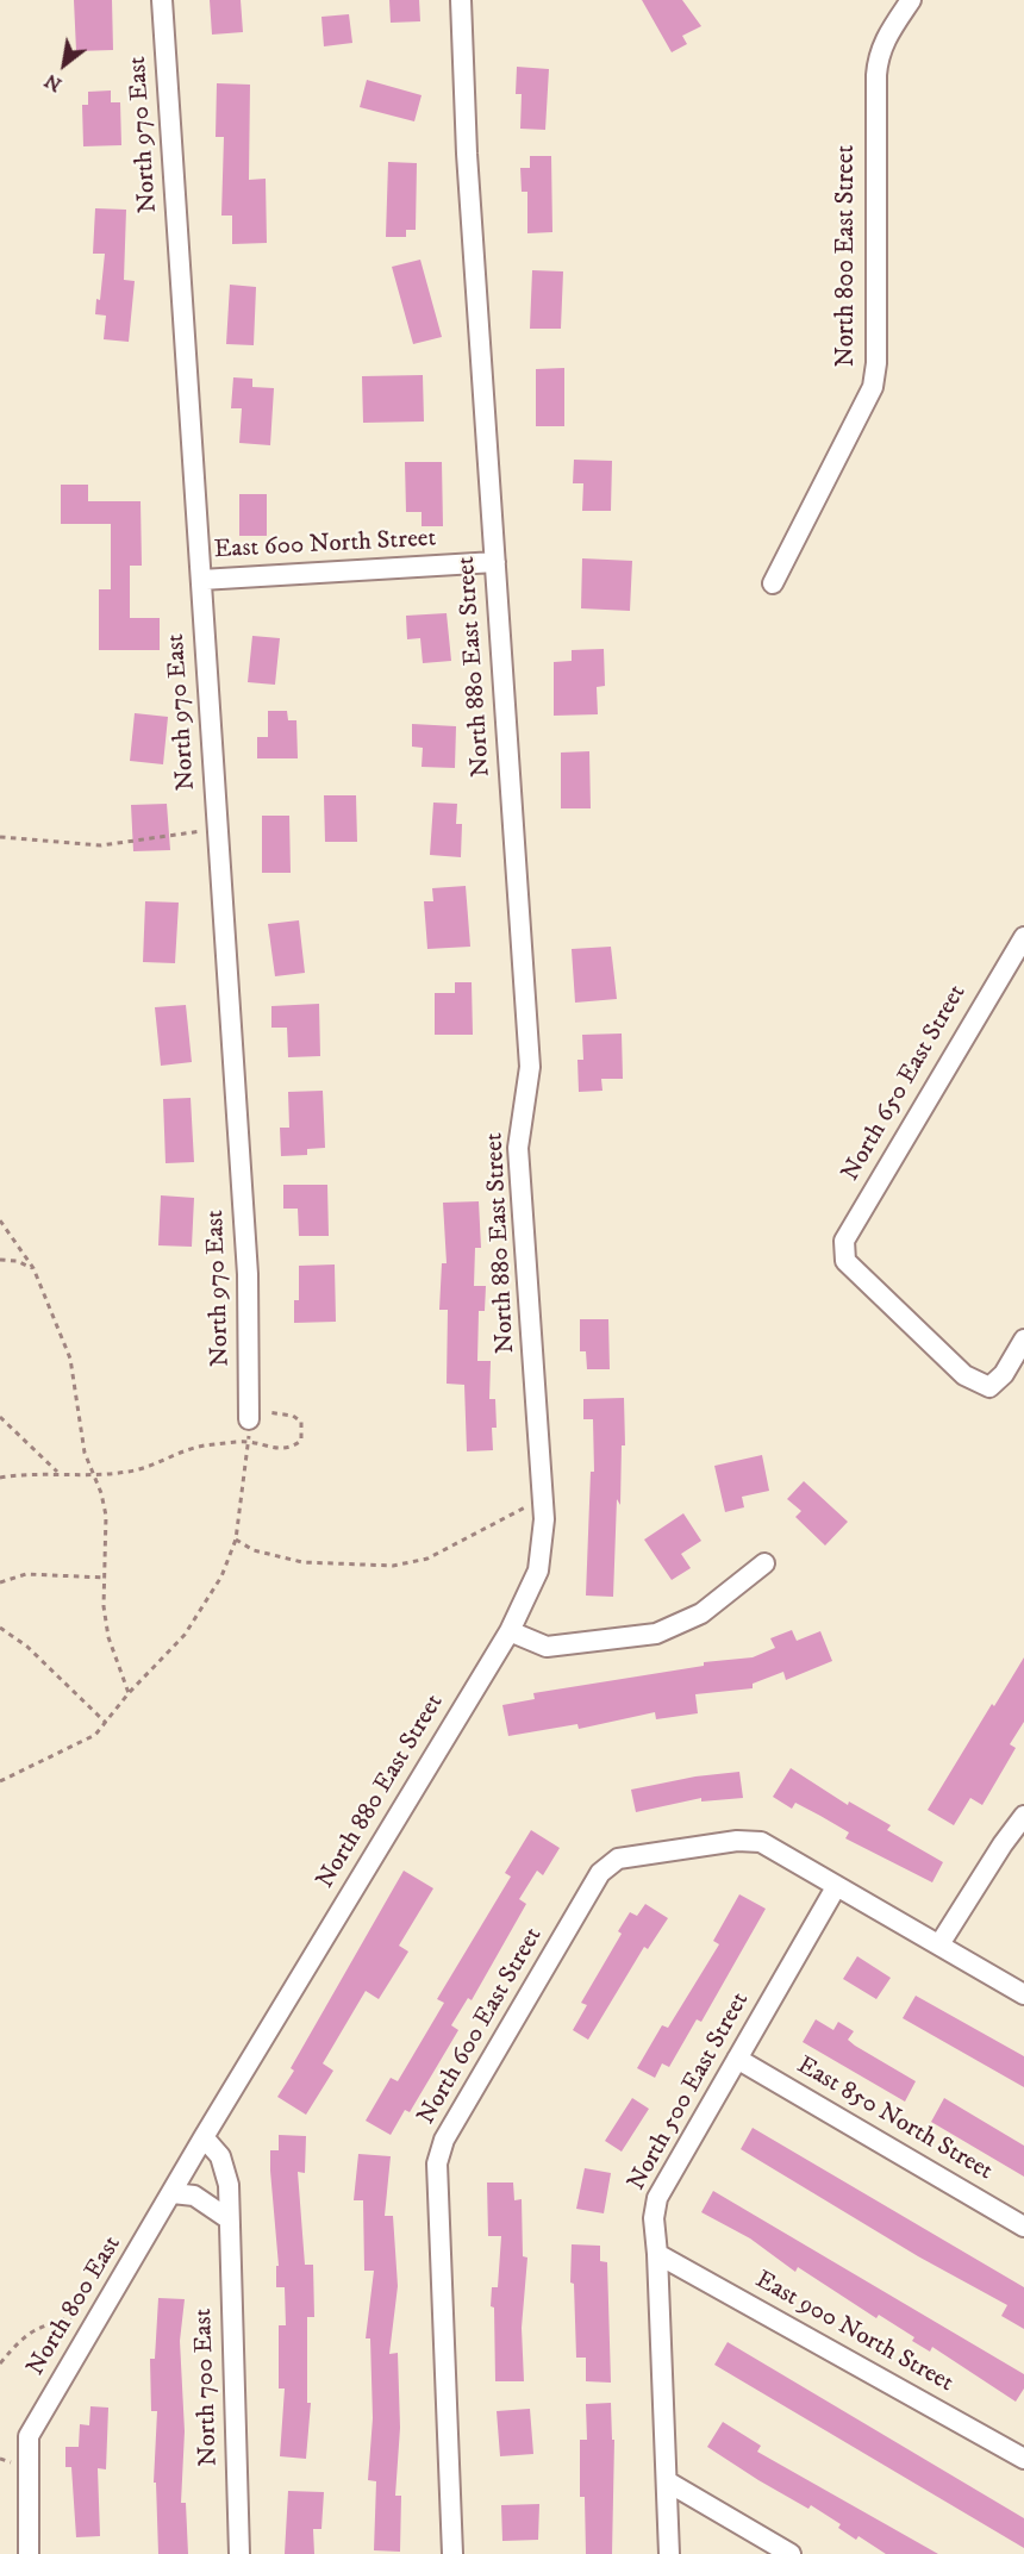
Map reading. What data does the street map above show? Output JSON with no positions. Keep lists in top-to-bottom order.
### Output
{
  "streets": {
    "street": [
      "North 970 East",
      "North 800 East Street",
      "East 600 North Street",
      "North 880 East Street",
      "North 650 East Street",
      "North 600 East Street",
      "North 500 East Street",
      "East 850 North Street",
      "North 800 East",
      "East 900 North Street",
      "North 700 East"
    ]
  },
  "crossings": [
    ["North 970 East", "East 600 North Street"],
    ["East 600 North Street", "North 880 East Street"],
    ["North 880 East Street", "North 800 East"],
    ["North 880 East Street", "North 700 East"],
    ["North 600 East Street", "North 500 East Street"],
    ["North 500 East Street", "East 850 North Street"],
    ["North 500 East Street", "East 900 North Street"],
    ["North 800 East", "North 700 East"]
  ],
  "north": "bottom left"
}
